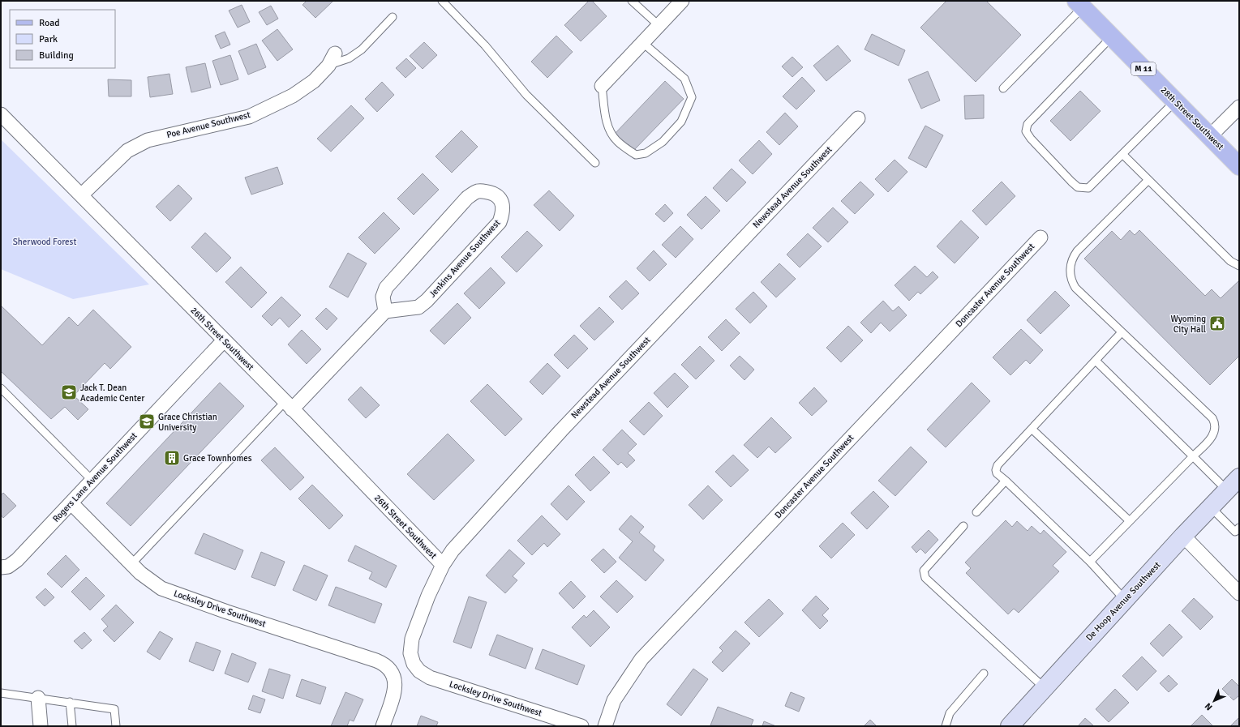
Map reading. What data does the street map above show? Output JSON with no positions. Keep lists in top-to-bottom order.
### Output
{
  "streets": {
    "main road": ["M 11", "28th Street Southwest"],
    "street": [
      "Poe Avenue Southwest",
      "Newstead Avenue Southwest",
      "Jenkins Avenue Southwest",
      "Doncaster Avenue Southwest",
      "26th Street Southwest",
      "Rogers Lane Avenue Southwest",
      "De Hoop Avenue Southwest",
      "Locksley Drive Southwest"
    ]
  },
  "crossings": [
    ["Poe Avenue Southwest", "26th Street Southwest"],
    ["Newstead Avenue Southwest", "26th Street Southwest"],
    ["Newstead Avenue Southwest", "Locksley Drive Southwest"],
    ["26th Street Southwest", "Rogers Lane Avenue Southwest"],
    ["Rogers Lane Avenue Southwest", "Locksley Drive Southwest"]
  ],
  "parks": ["Sherwood Forest"],
  "places": {
    "public building": ["Wyoming City Hall"],
    "school or university": ["Jack T. Dean Academic Center", "Grace Christian University"],
    "building": ["Grace Townhomes"]
  },
  "legend": ["Road", "Park", "Building"],
  "north": "bottom left"
}
